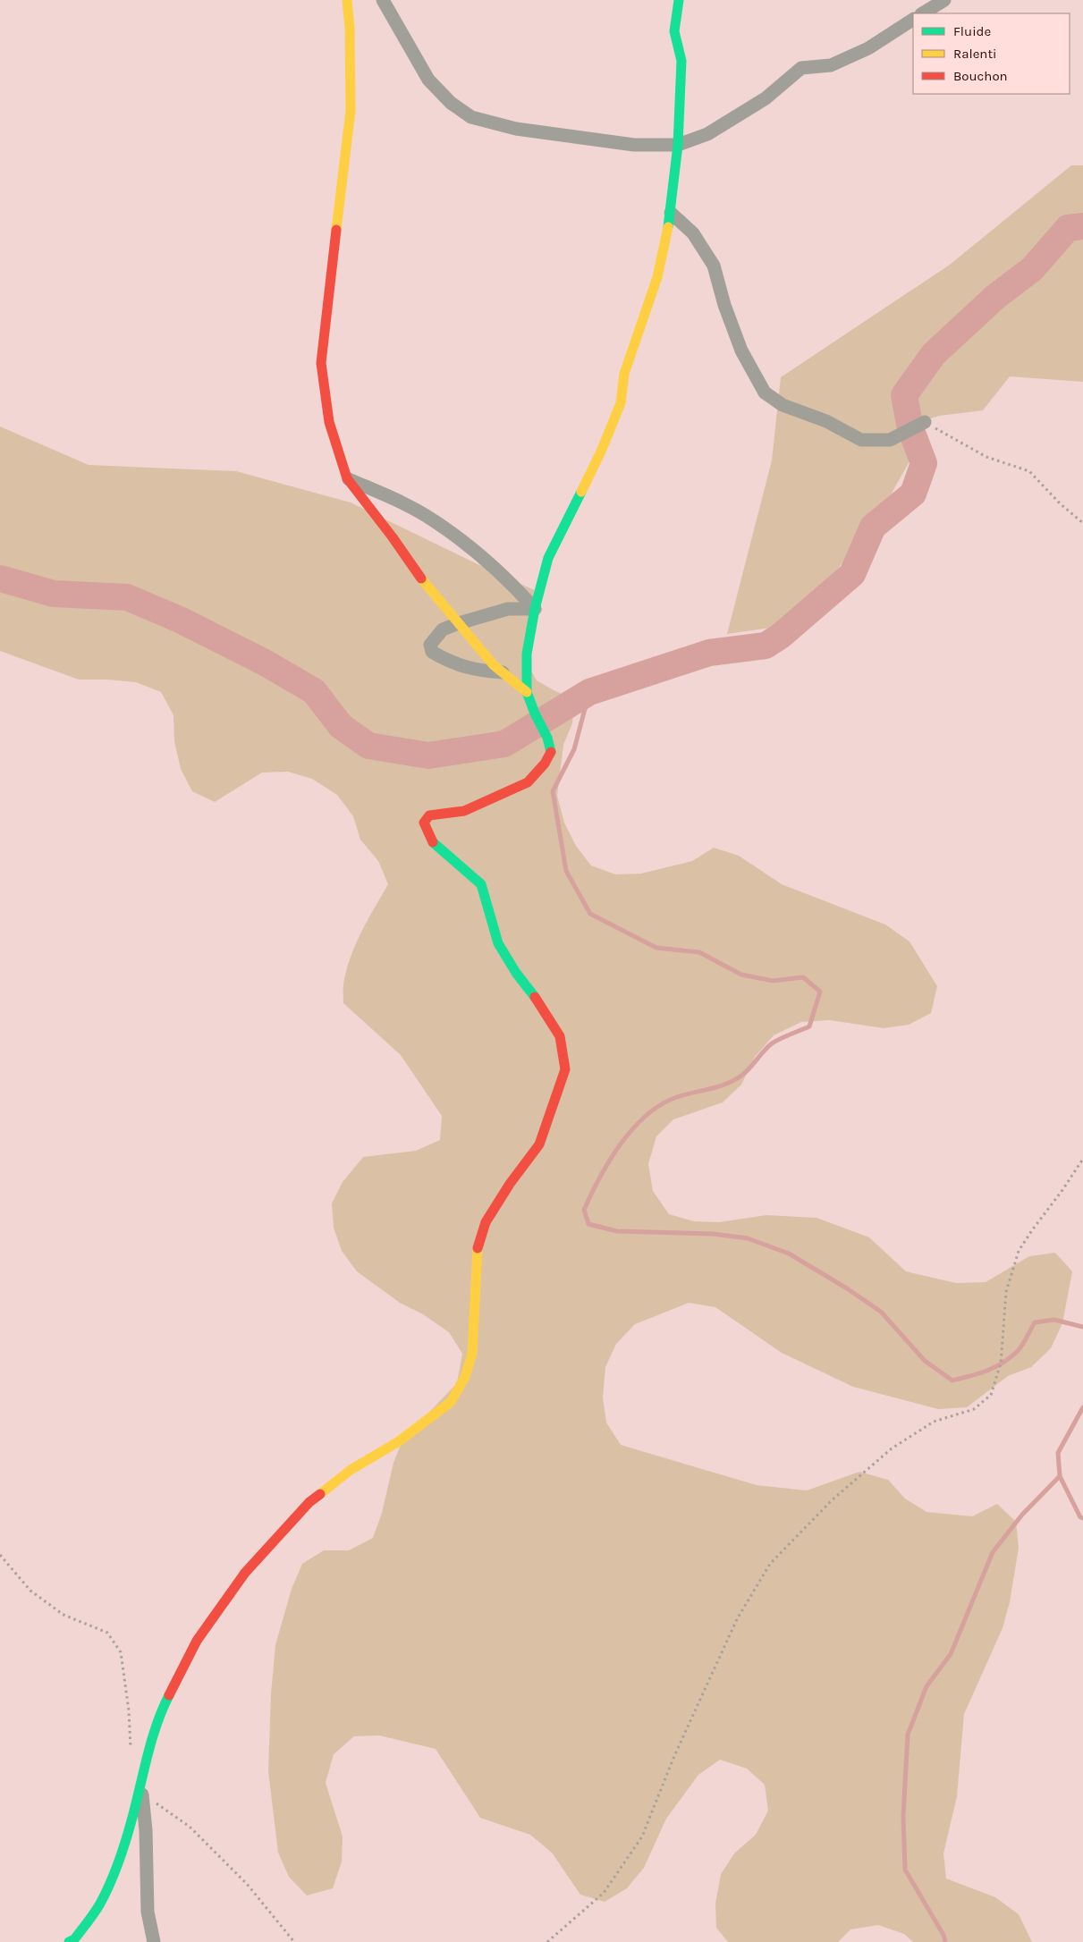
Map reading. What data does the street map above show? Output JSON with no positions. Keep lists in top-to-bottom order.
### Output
{
  "legend": ["Fluide", "Ralenti", "Bouchon"]
}
